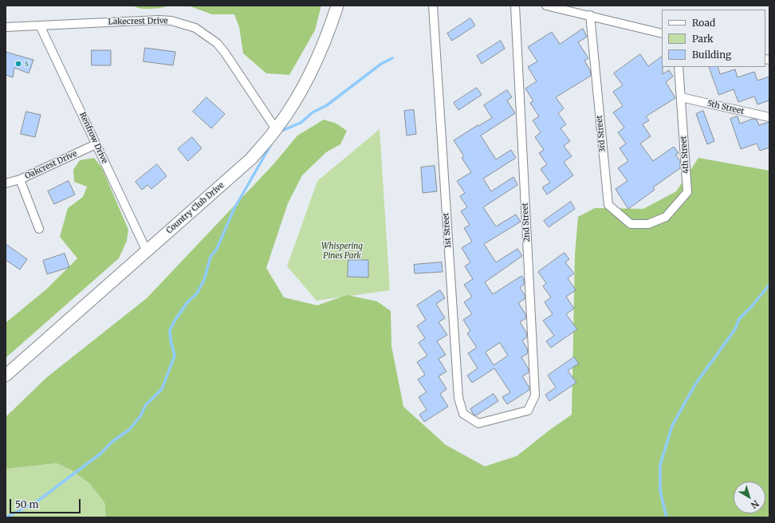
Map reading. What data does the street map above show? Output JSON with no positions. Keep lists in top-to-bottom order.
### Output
{
  "streets": {
    "main road": ["Country Club Drive"],
    "street": [
      "Lakecrest Drive",
      "5th Street",
      "3rd Street",
      "Renfrow Drive",
      "4th Street",
      "Oakcrest Drive",
      "2nd Street",
      "1st Street"
    ]
  },
  "crossings": [
    ["Lakecrest Drive", "Renfrow Drive"],
    ["Lakecrest Drive", "Country Club Drive"],
    ["5th Street", "4th Street"],
    ["3rd Street", "4th Street"],
    ["Renfrow Drive", "Oakcrest Drive"],
    ["Renfrow Drive", "Country Club Drive"],
    ["2nd Street", "1st Street"]
  ],
  "parks": ["Whispering Pines Park"],
  "places": ["s"],
  "legend": ["Road", "Park", "Building"],
  "scale_bar": "50 m",
  "north": "bottom right"
}
